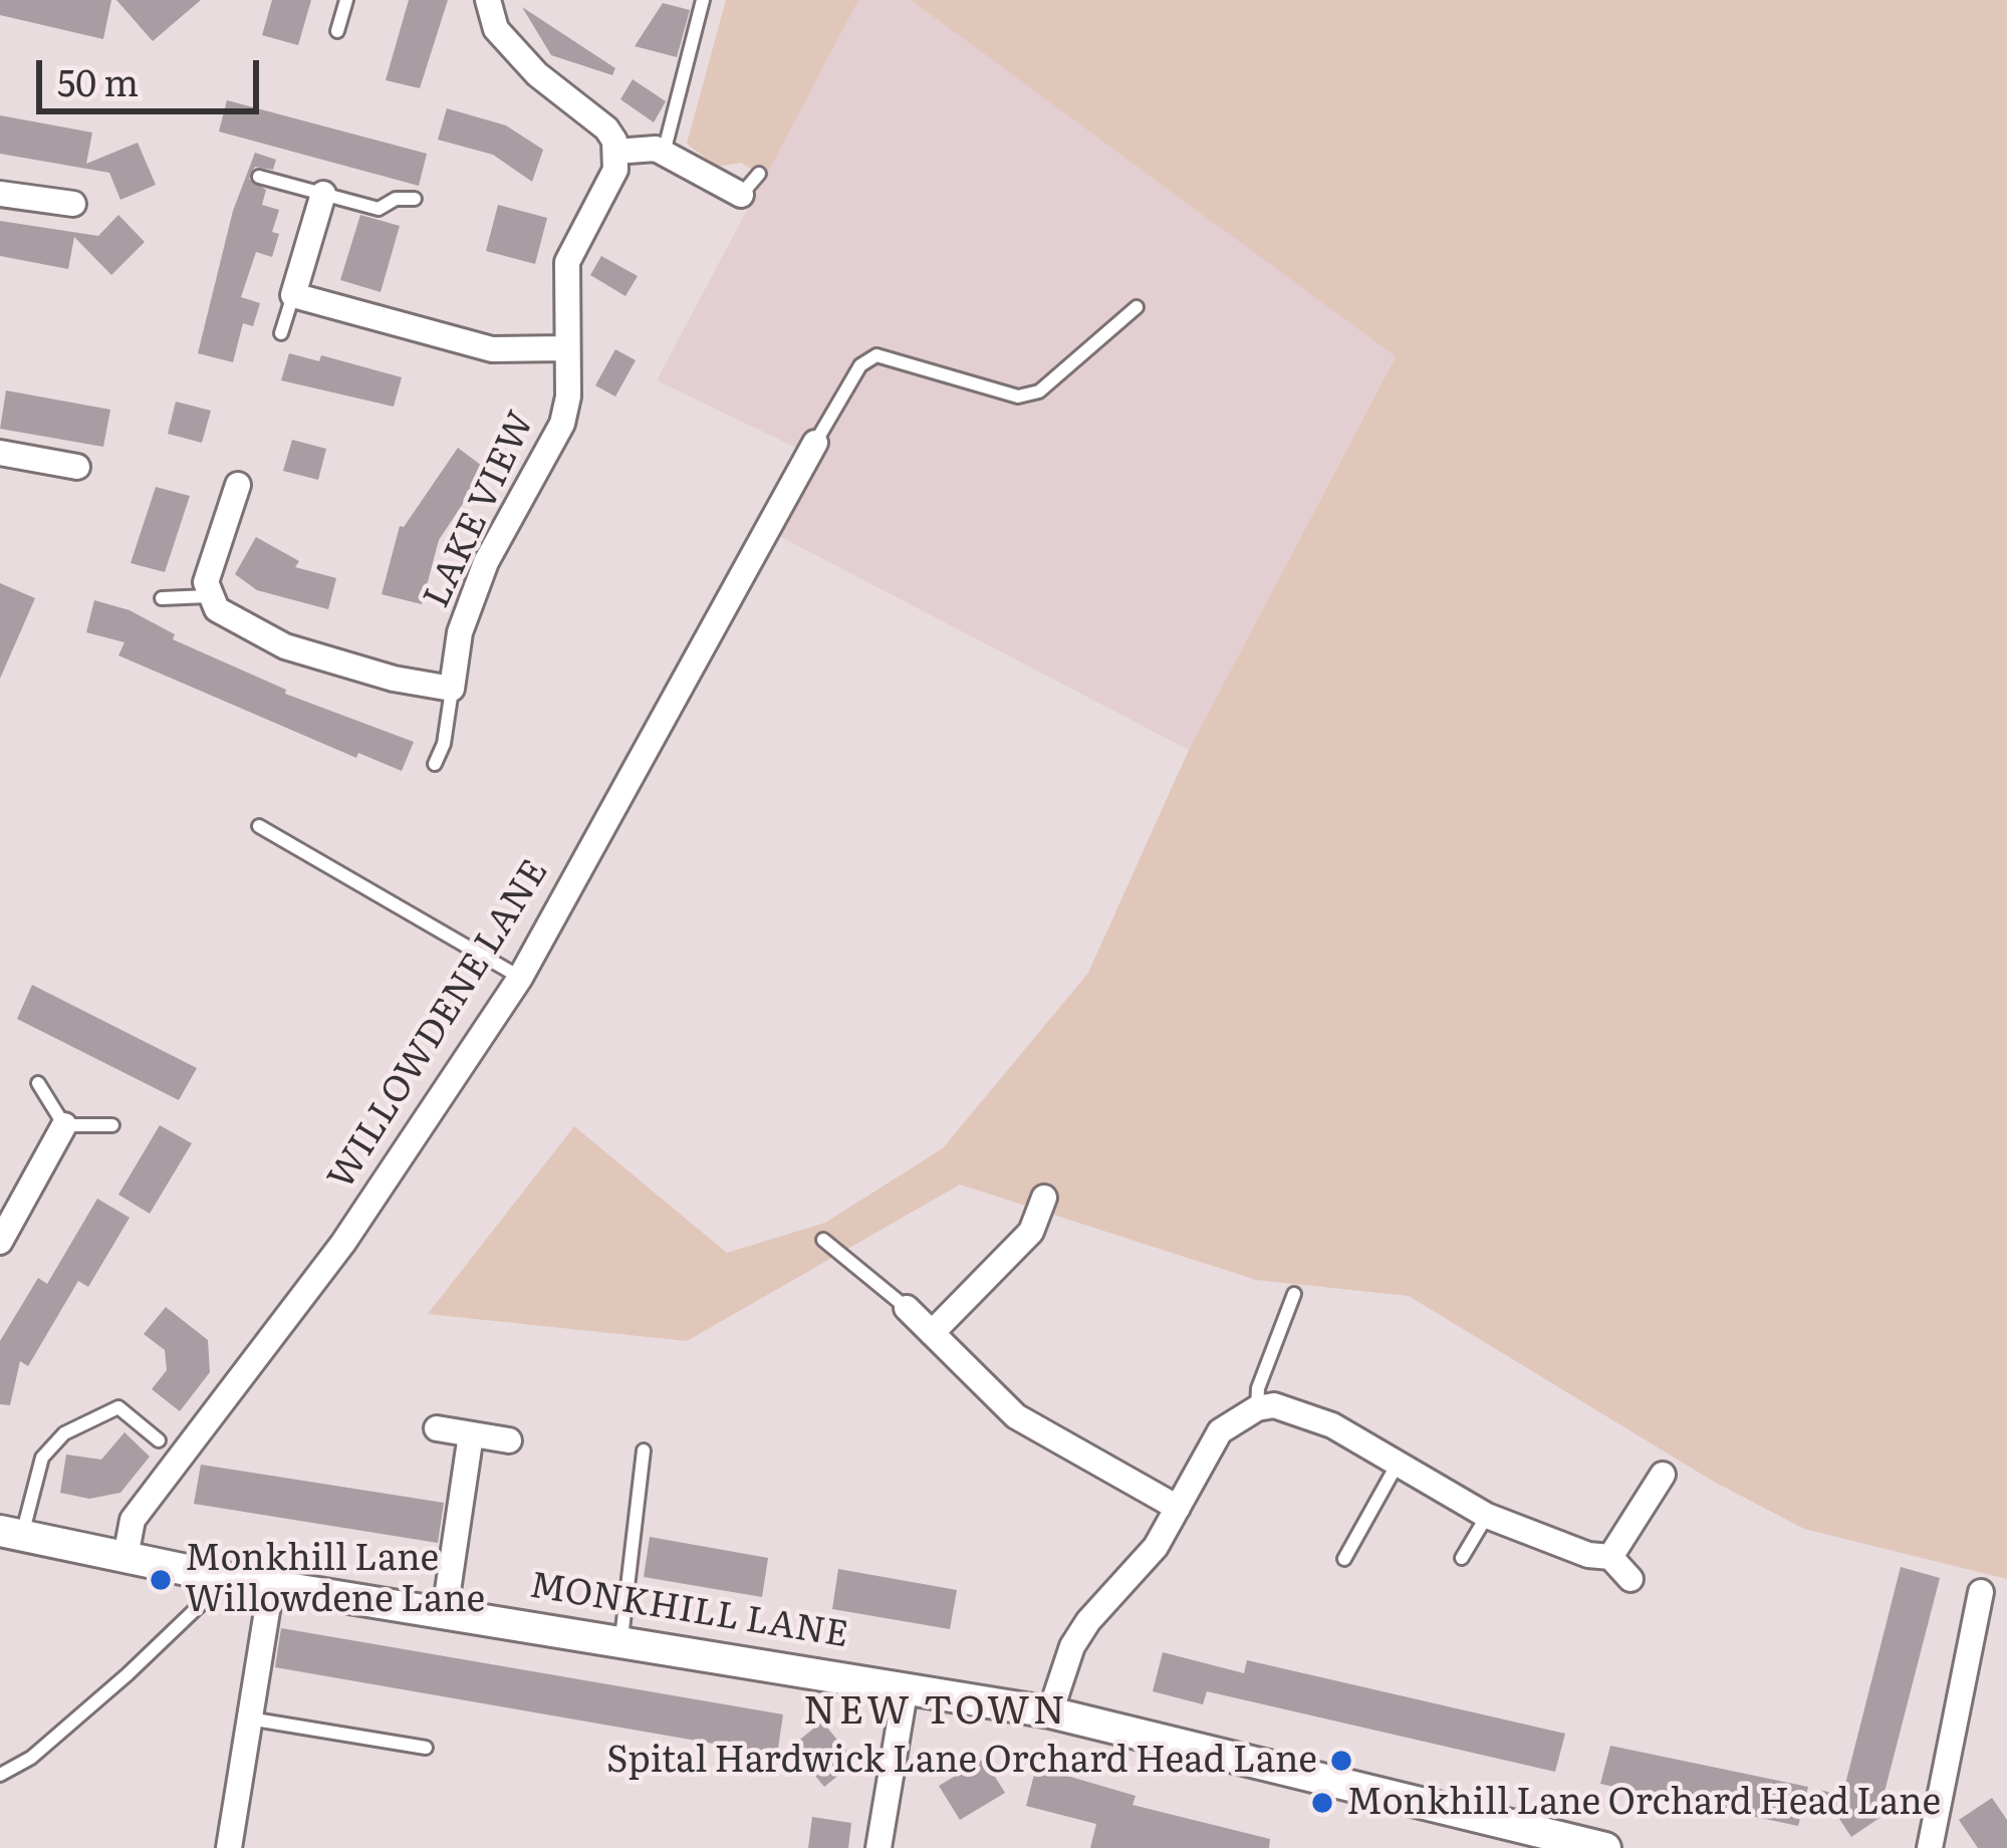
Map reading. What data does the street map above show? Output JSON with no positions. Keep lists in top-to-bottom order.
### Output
{
  "streets": {
    "street": ["LAKE VIEW", "WILLOWDENE LANE", "MONKHILL LANE"]
  },
  "crossings": [
    ["WILLOWDENE LANE", "MONKHILL LANE"]
  ],
  "districts": ["NEW TOWN"],
  "places": ["Monkhill Lane Willowdene Lane", "Spital Hardwick Lane Orchard Head Lane", "Monkhill Lane Orchard Head Lane"],
  "scale_bar": "50 m"
}
